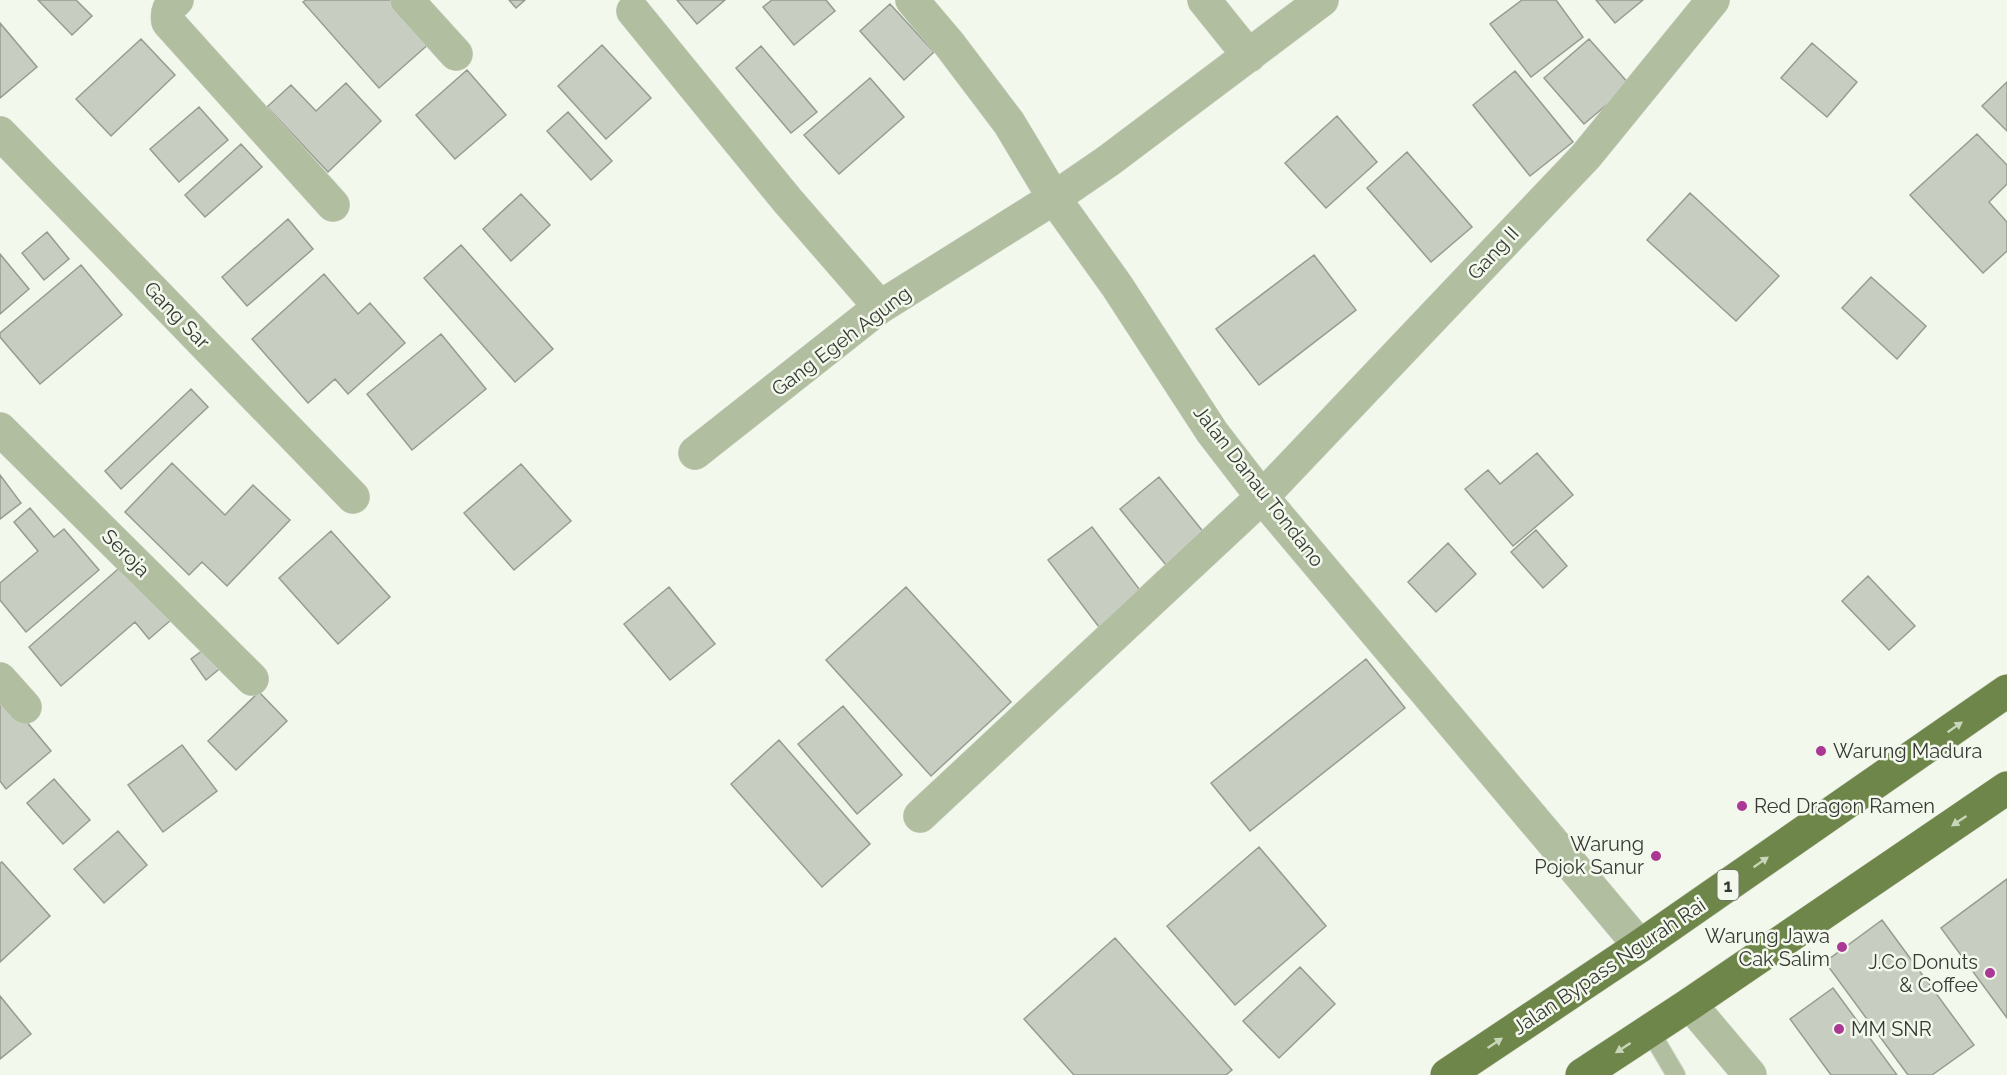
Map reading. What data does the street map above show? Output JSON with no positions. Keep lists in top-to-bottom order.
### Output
{
  "streets": {
    "highway": ["1", "Jalan Bypass Ngurah Rai"],
    "street": [
      "Gang II",
      "Gang Sar",
      "Gang Egeh Agung",
      "Jalan Danau Tondano",
      "Seroja"
    ]
  },
  "crossings": [
    ["Gang II", "Jalan Danau Tondano"],
    ["Gang Egeh Agung", "Jalan Danau Tondano"],
    ["Jalan Danau Tondano", "Jalan Bypass Ngurah Rai"]
  ],
  "places": [
    "Warung Madura",
    "Red Dragon Ramen",
    "Warung Pojok Sanur",
    "Warung Jawa Cak Salim",
    "J.Co Donuts & Coffee",
    "MM SNR"
  ]
}
